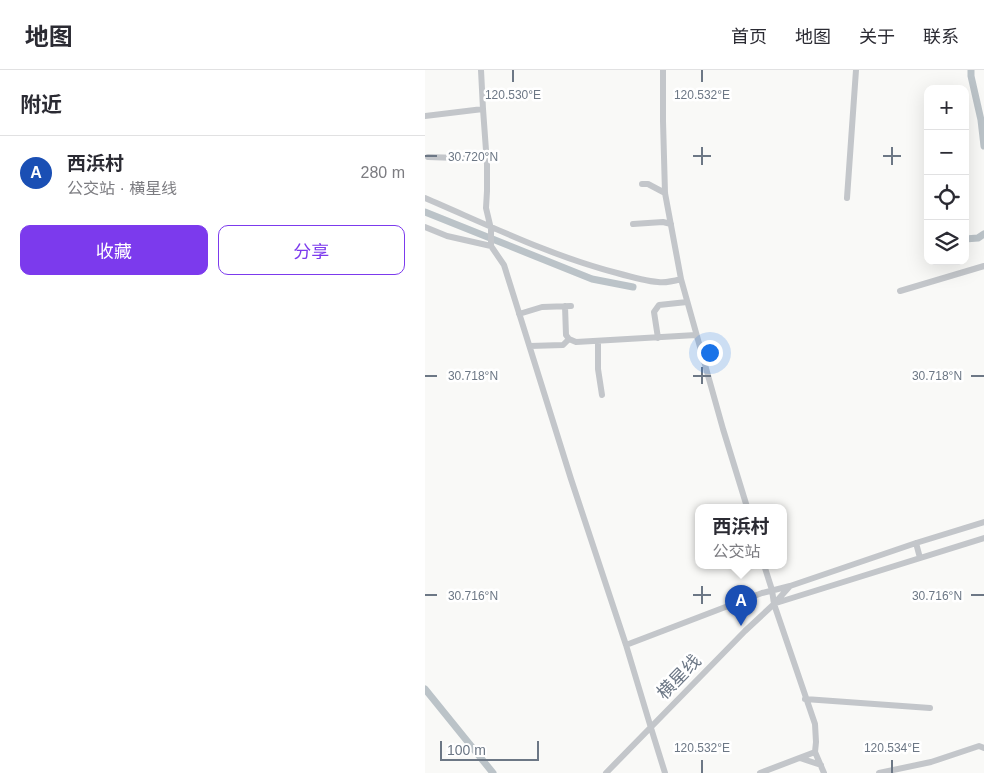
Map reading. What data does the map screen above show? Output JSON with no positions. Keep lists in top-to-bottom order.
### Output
{
  "streets": {
    "street": ["横星线"]
  },
  "scale_bar": "100 m",
  "page": {
    "header": "地图",
    "nav": [
      "首页",
      "地图",
      "关于",
      "联系"
    ],
    "heading": "附近",
    "map_buttons": ["+", "−"],
    "list": [
      {
        "mark": "A",
        "name": "西浜村",
        "note": "公交站 · 横星线",
        "value": "280 m"
      }
    ],
    "buttons": ["收藏", "分享"],
    "popup": ["西浜村", "公交站"],
    "pins": "A",
    "scale": "100 m"
  },
  "coordinates": [
    "120.530°E",
    "120.532°E",
    "30.720°N",
    "30.718°N",
    "30.716°N",
    "120.534°E"
  ]
}
